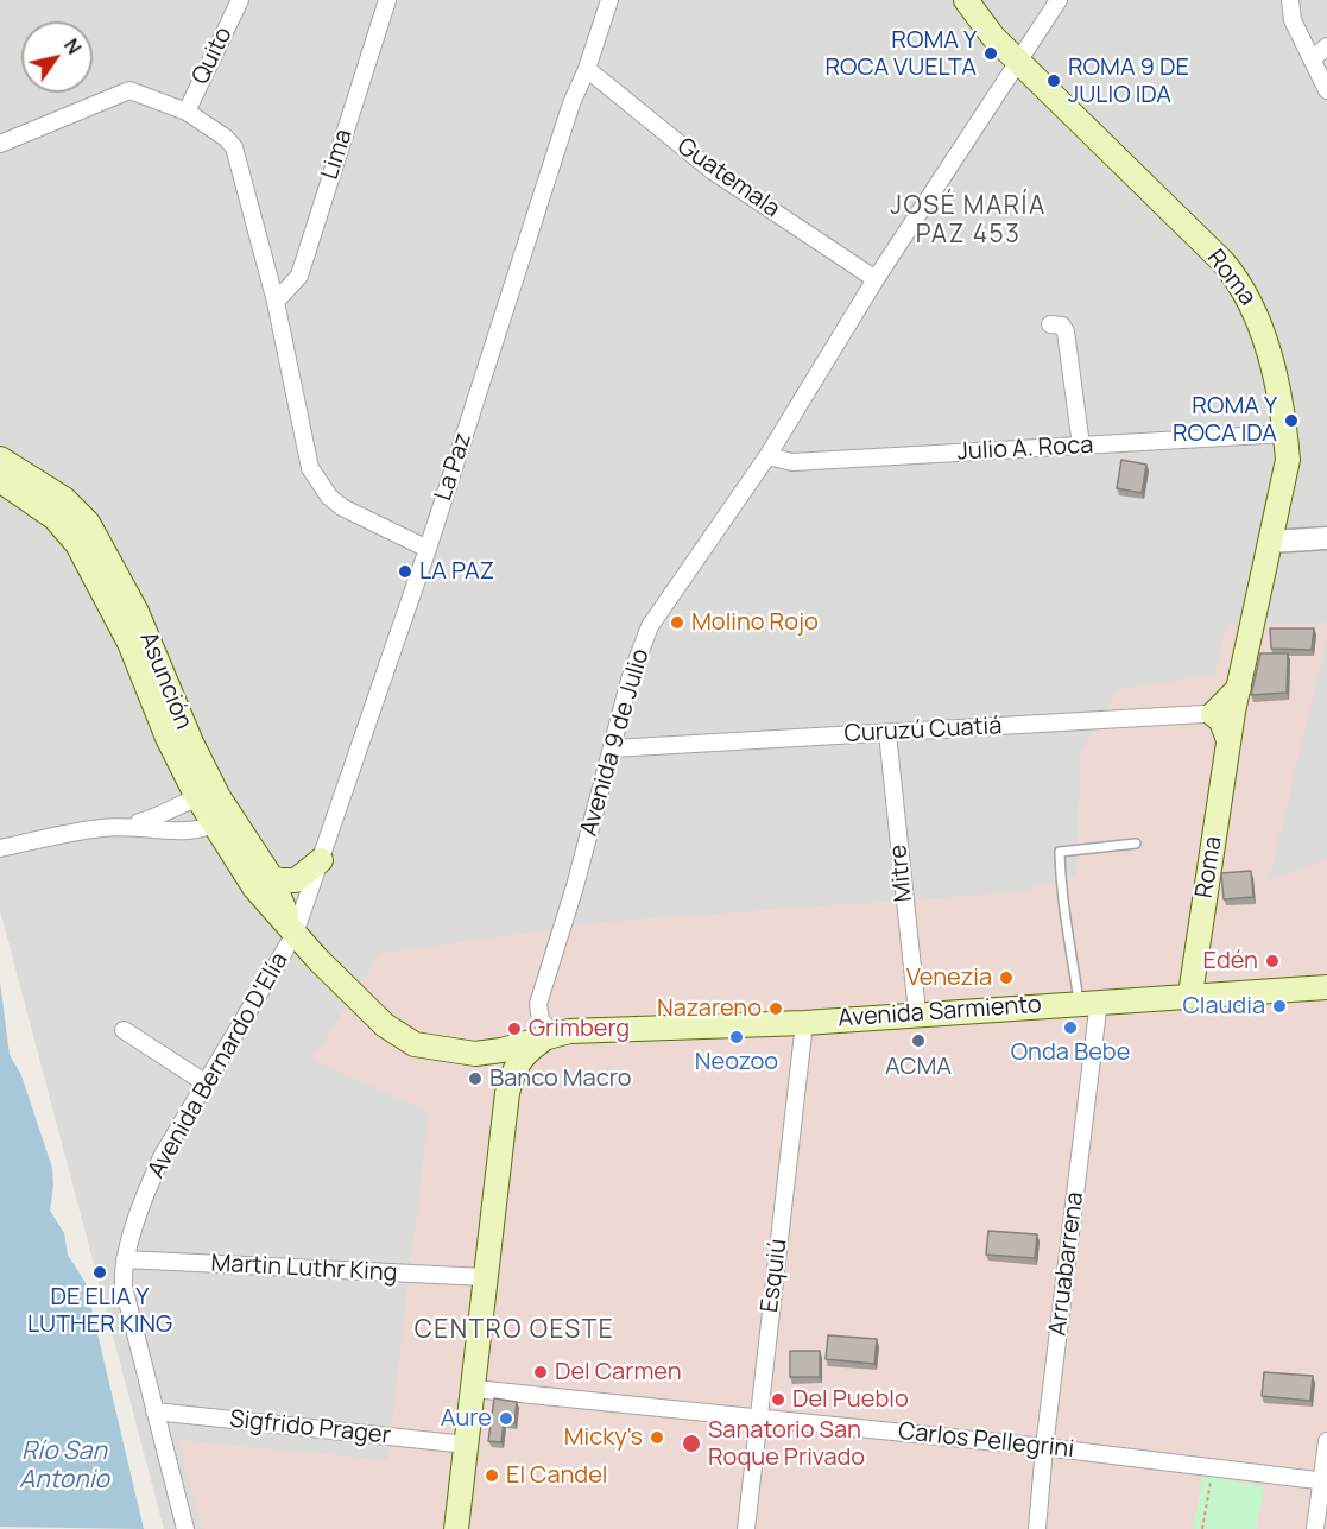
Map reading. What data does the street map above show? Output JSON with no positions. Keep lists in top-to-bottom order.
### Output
{
  "streets": {
    "main road": ["Roma", "Asunción", "Avenida Sarmiento"],
    "street": [
      "Quito",
      "Lima",
      "Guatemala",
      "Julio A. Roca",
      "La Paz",
      "Curuzú Cuatiá",
      "Avenida 9 de Julio",
      "Mitre",
      "Avenida Bernardo D'Elía",
      "Arruabarrena",
      "Martin Luthr King",
      "Esquiú",
      "Sigfrido Prager",
      "Carlos Pellegrini"
    ]
  },
  "crossings": [
    ["Guatemala", "La Paz"],
    ["Guatemala", "Avenida 9 de Julio"],
    ["Roma", "Julio A. Roca"],
    ["Roma", "Curuzú Cuatiá"],
    ["Roma", "Avenida 9 de Julio"],
    ["Roma", "Avenida Sarmiento"],
    ["Julio A. Roca", "Avenida 9 de Julio"],
    ["La Paz", "Asunción"],
    ["La Paz", "Avenida Bernardo D'Elía"],
    ["Asunción", "Avenida 9 de Julio"],
    ["Asunción", "Avenida Sarmiento"],
    ["Asunción", "Avenida Bernardo D'Elía"],
    ["Curuzú Cuatiá", "Avenida 9 de Julio"],
    ["Curuzú Cuatiá", "Mitre"],
    ["Avenida 9 de Julio", "Avenida Sarmiento"],
    ["Mitre", "Avenida Sarmiento"],
    ["Avenida Sarmiento", "Arruabarrena"],
    ["Avenida Sarmiento", "Esquiú"],
    ["Avenida Bernardo D'Elía", "Martin Luthr King"],
    ["Avenida Bernardo D'Elía", "Sigfrido Prager"],
    ["Arruabarrena", "Carlos Pellegrini"],
    ["Esquiú", "Carlos Pellegrini"]
  ],
  "districts": ["JOSÉ MARÍA PAZ 453", "CENTRO OESTE"],
  "water": ["Río San Antonio"],
  "places": [
    "ROMA Y ROCA VUELTA",
    "ROMA 9 DE JULIO IDA",
    "ROMA Y ROCA IDA",
    "LA PAZ",
    "Molino Rojo",
    "Edén",
    "Venezia",
    "Claudia",
    "Nazareno",
    "Onda Bebe",
    "Grimberg",
    "Neozoo",
    "ACMA",
    "Banco Macro",
    "DE ELIA Y LUTHER KING",
    "Del Carmen",
    "Del Pueblo",
    "Aure",
    "Micky's",
    "Sanatorio San Roque Privado",
    "El Candel"
  ],
  "north": "top right"
}
